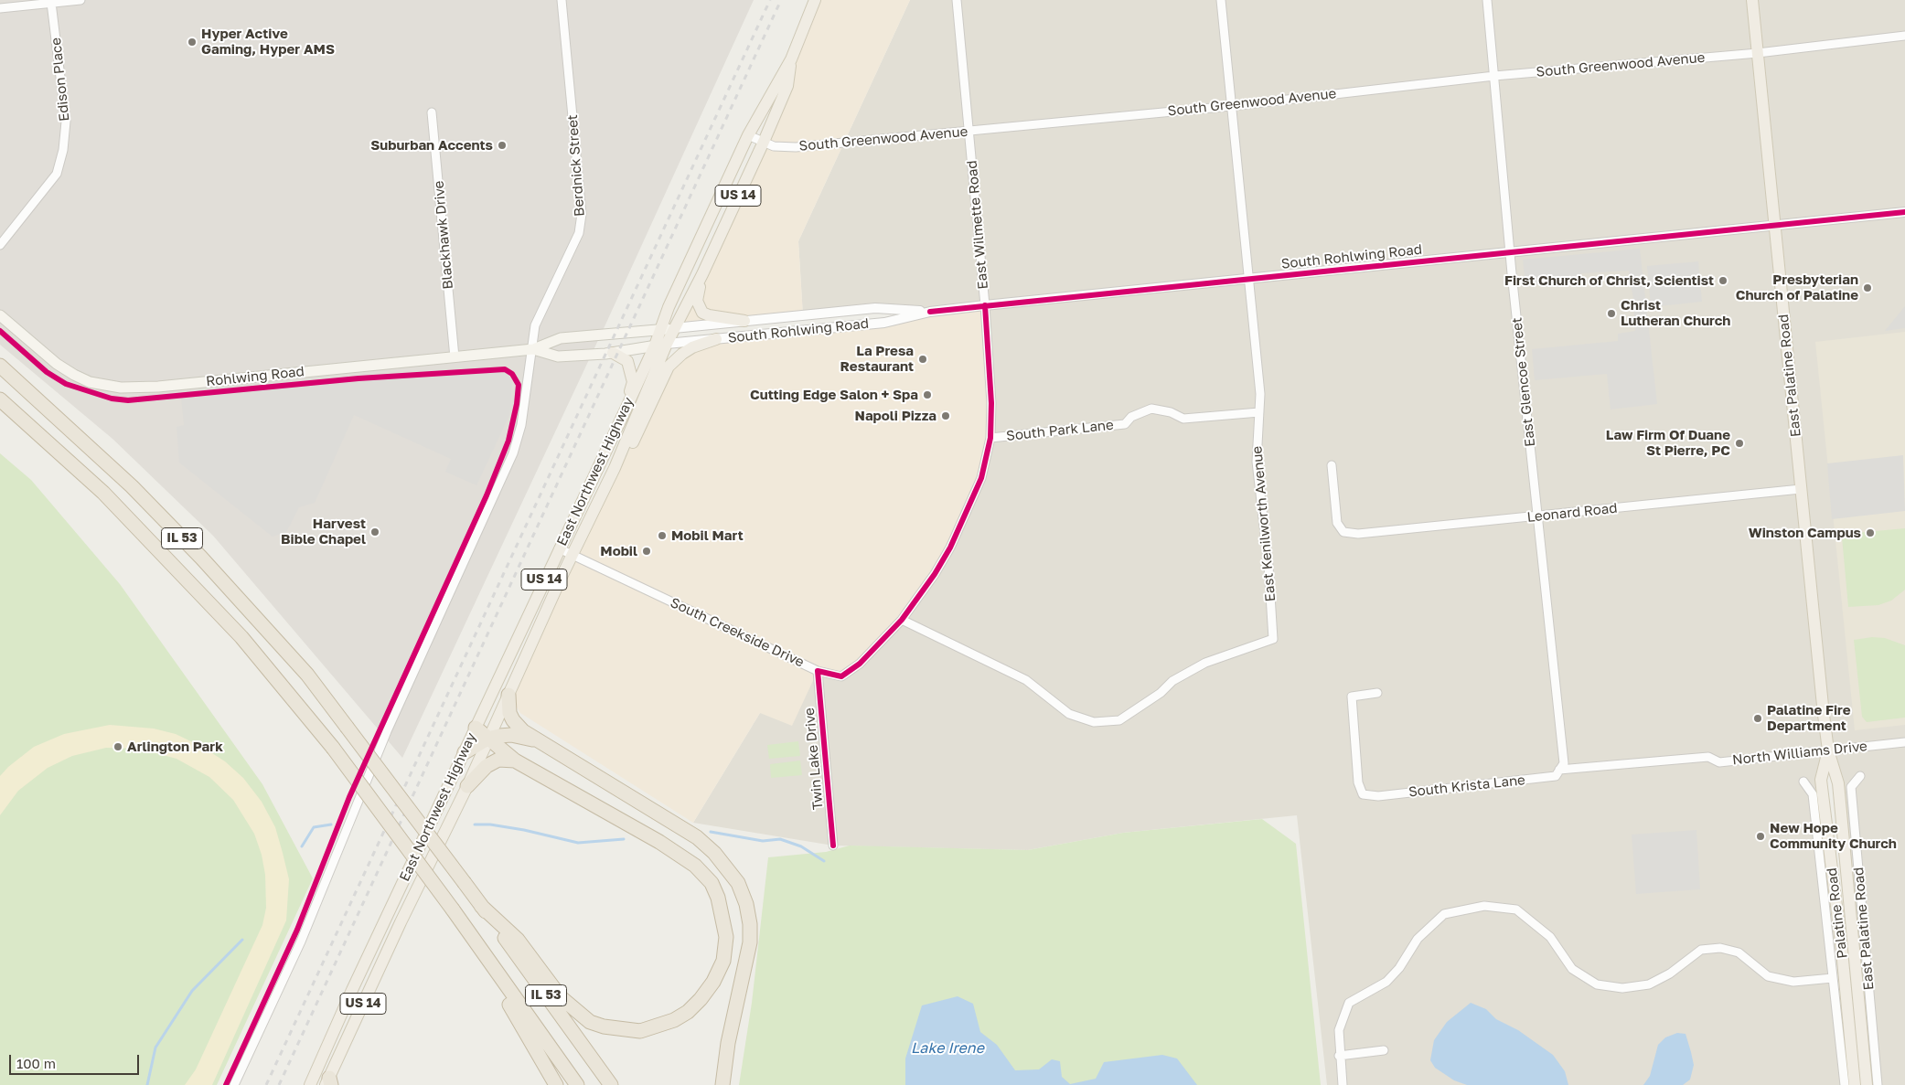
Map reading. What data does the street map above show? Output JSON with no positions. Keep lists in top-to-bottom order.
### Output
{
  "streets": {
    "highway": ["IL 53"],
    "main road": [
      "US 14",
      "East Palatine Road",
      "Rohlwing Road",
      "East Northwest Highway",
      "Palatine Road"
    ],
    "street": [
      "South Greenwood Avenue",
      "Edison Place",
      "Berdnick Street",
      "East Wilmette Road",
      "Blackhawk Drive",
      "South Rohlwing Road",
      "East Glencoe Street",
      "South Park Lane",
      "Leonard Road",
      "East Kenilworth Avenue",
      "South Creekside Drive",
      "North Williams Drive",
      "Twin Lake Drive",
      "South Krista Lane"
    ]
  },
  "crossings": [
    ["South Greenwood Avenue", "East Wilmette Road"],
    ["South Greenwood Avenue", "East Palatine Road"],
    ["South Greenwood Avenue", "East Glencoe Street"],
    ["South Greenwood Avenue", "East Northwest Highway"],
    ["South Greenwood Avenue", "East Kenilworth Avenue"],
    ["Berdnick Street", "Rohlwing Road"],
    ["East Wilmette Road", "South Rohlwing Road"],
    ["East Wilmette Road", "South Park Lane"],
    ["East Wilmette Road", "East Kenilworth Avenue"],
    ["East Wilmette Road", "South Creekside Drive"],
    ["Blackhawk Drive", "Rohlwing Road"],
    ["South Rohlwing Road", "East Palatine Road"],
    ["South Rohlwing Road", "Rohlwing Road"],
    ["South Rohlwing Road", "East Glencoe Street"],
    ["South Rohlwing Road", "East Northwest Highway"],
    ["South Rohlwing Road", "East Kenilworth Avenue"],
    ["East Palatine Road", "Leonard Road"],
    ["East Palatine Road", "North Williams Drive"],
    ["East Palatine Road", "Palatine Road"],
    ["Rohlwing Road", "East Northwest Highway"],
    ["East Glencoe Street", "Leonard Road"],
    ["East Glencoe Street", "North Williams Drive"],
    ["East Glencoe Street", "South Krista Lane"],
    ["South Park Lane", "East Kenilworth Avenue"],
    ["East Northwest Highway", "South Creekside Drive"],
    ["East Kenilworth Avenue", "South Creekside Drive"],
    ["South Creekside Drive", "Twin Lake Drive"],
    ["North Williams Drive", "South Krista Lane"],
    ["North Williams Drive", "Palatine Road"]
  ],
  "water": ["Lake Irene"],
  "places": [
    "Hyper Active Gaming, Hyper AMS",
    "Suburban Accents",
    "First Church of Christ, Scientist",
    "Presbyterian Church of Palatine",
    "Christ Lutheran Church",
    "La Presa Restaurant",
    "Cutting Edge Salon + Spa",
    "Napoli Pizza",
    "Law Firm Of Duane St Pierre, PC",
    "Harvest Bible Chapel",
    "Winston Campus",
    "Mobil Mart",
    "Mobil",
    "Palatine Fire Department",
    "Arlington Park",
    "New Hope Community Church"
  ],
  "scale_bar": "100 m"
}
